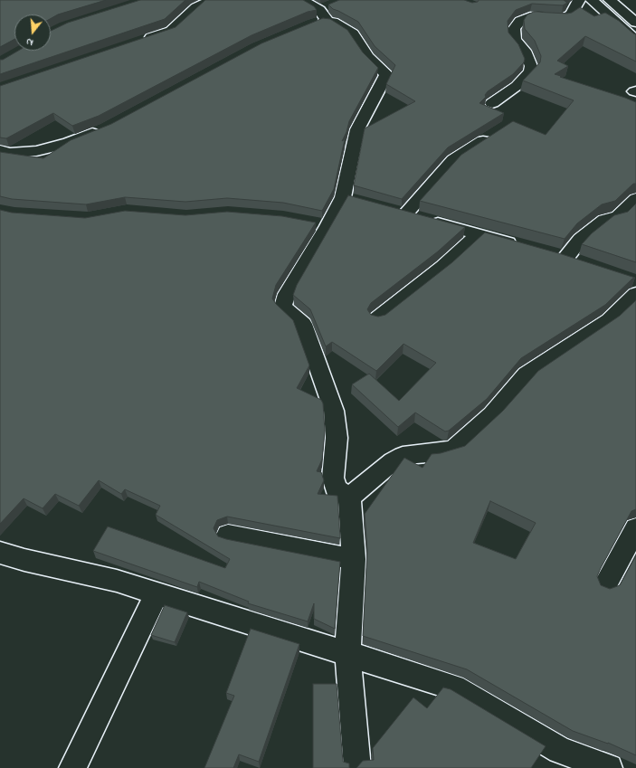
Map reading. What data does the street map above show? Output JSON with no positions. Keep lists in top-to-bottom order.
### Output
{
  "north": "bottom"
}
